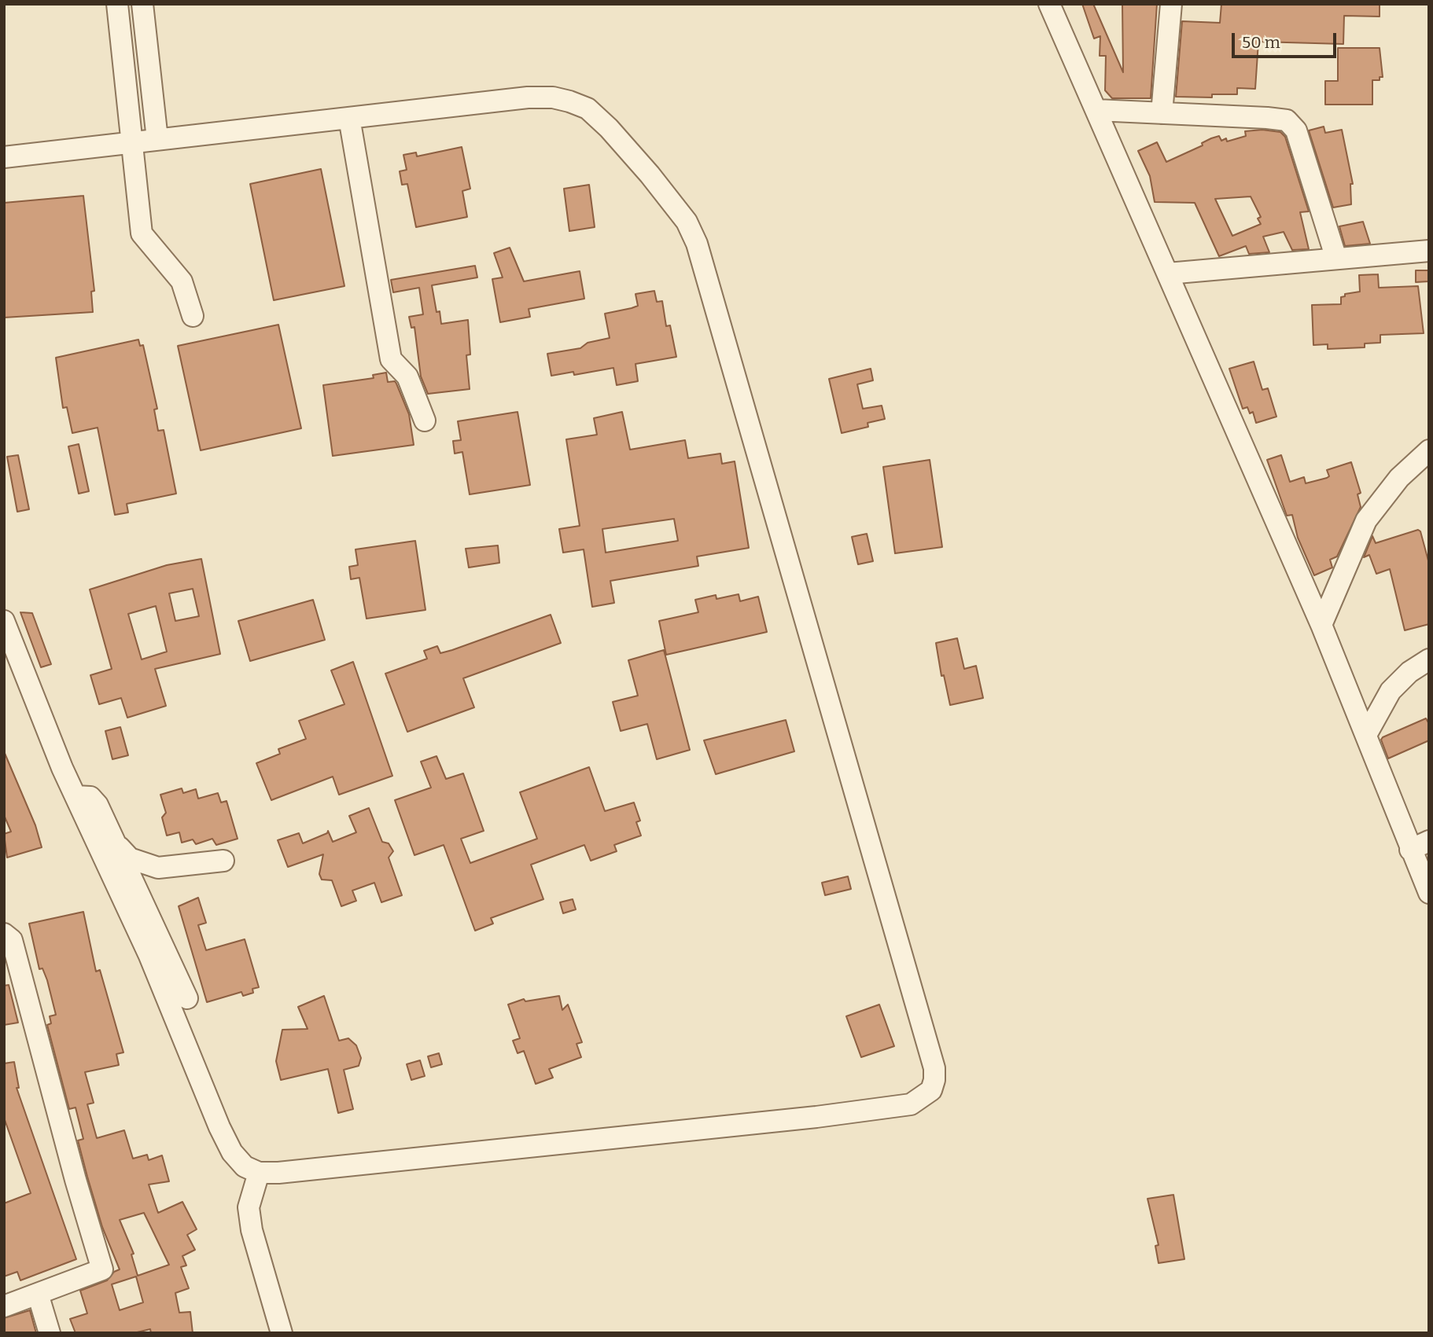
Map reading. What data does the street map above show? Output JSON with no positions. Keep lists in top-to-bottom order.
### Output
{
  "scale_bar": "50 m"
}
